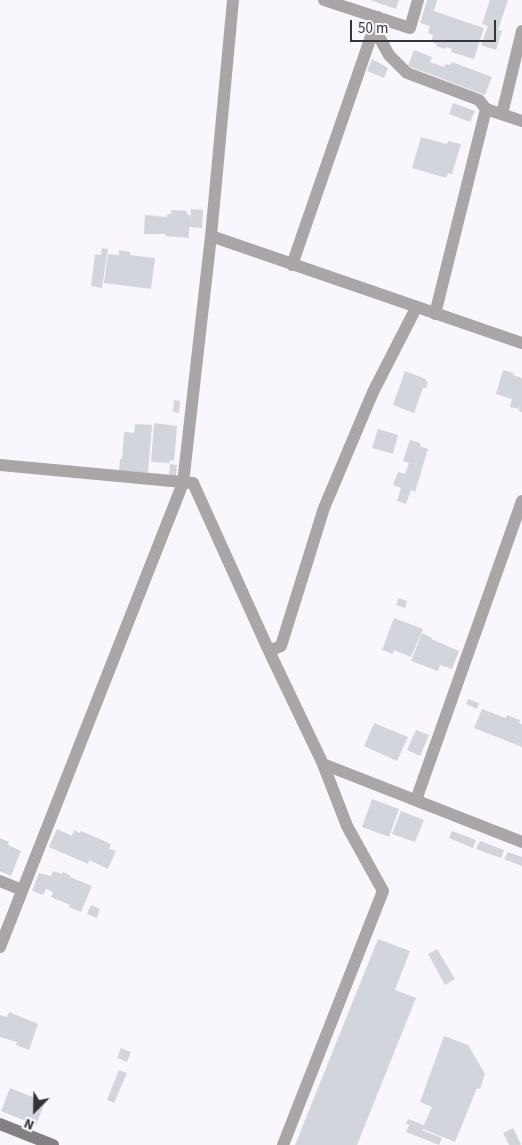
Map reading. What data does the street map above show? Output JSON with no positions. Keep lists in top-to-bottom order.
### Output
{
  "scale_bar": "50 m",
  "north": "bottom left"
}
